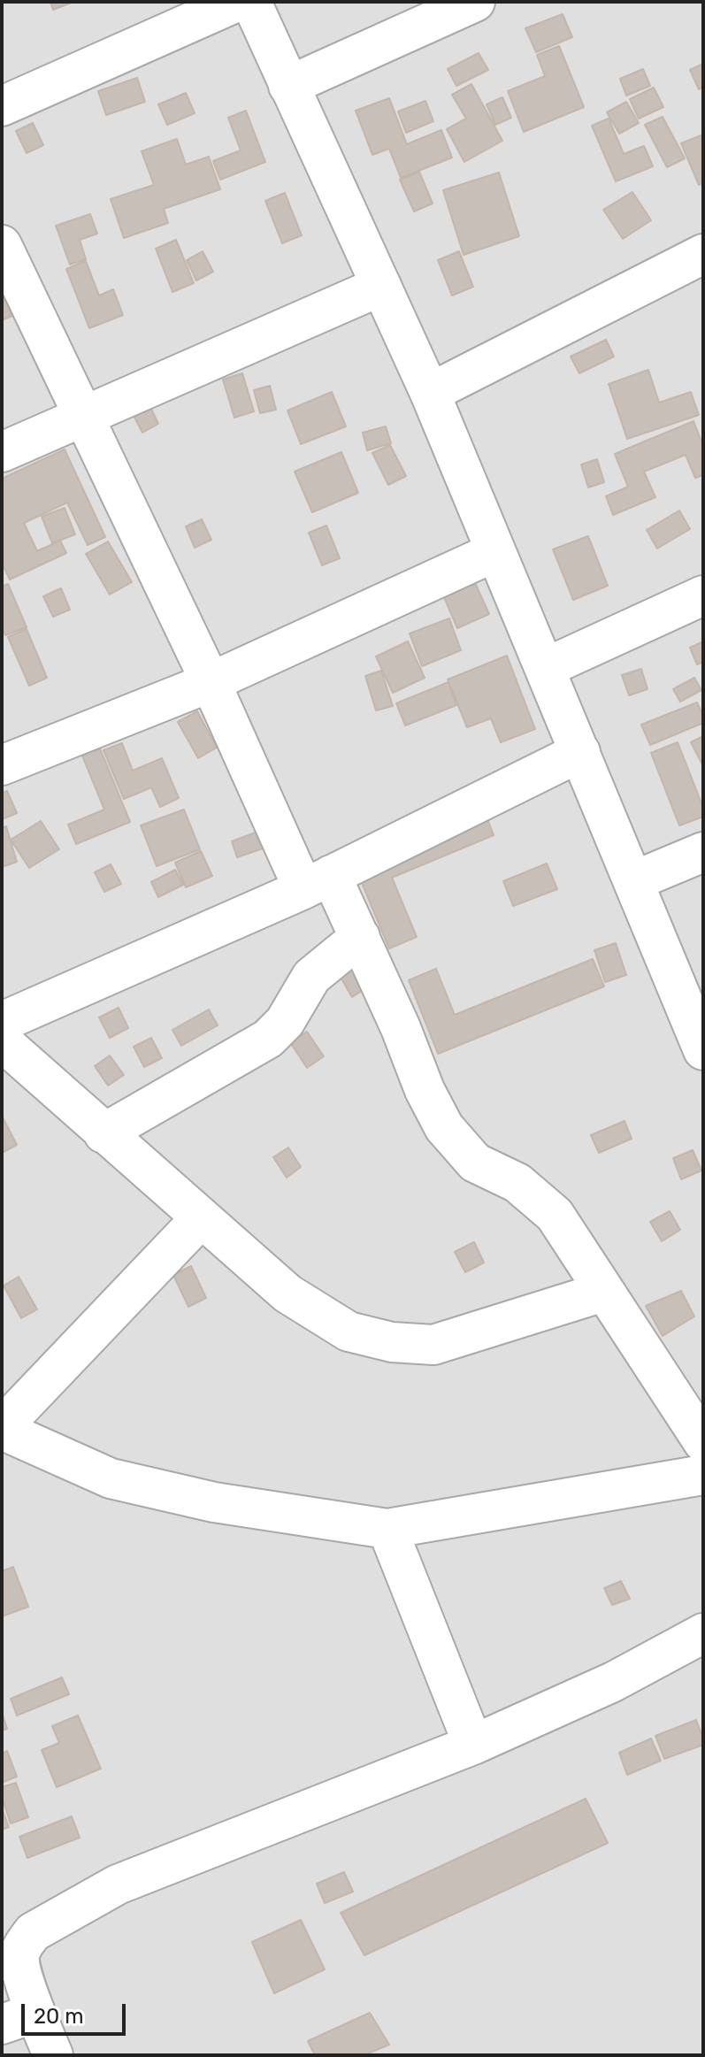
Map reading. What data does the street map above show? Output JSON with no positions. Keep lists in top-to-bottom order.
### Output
{
  "scale_bar": "20 m"
}
